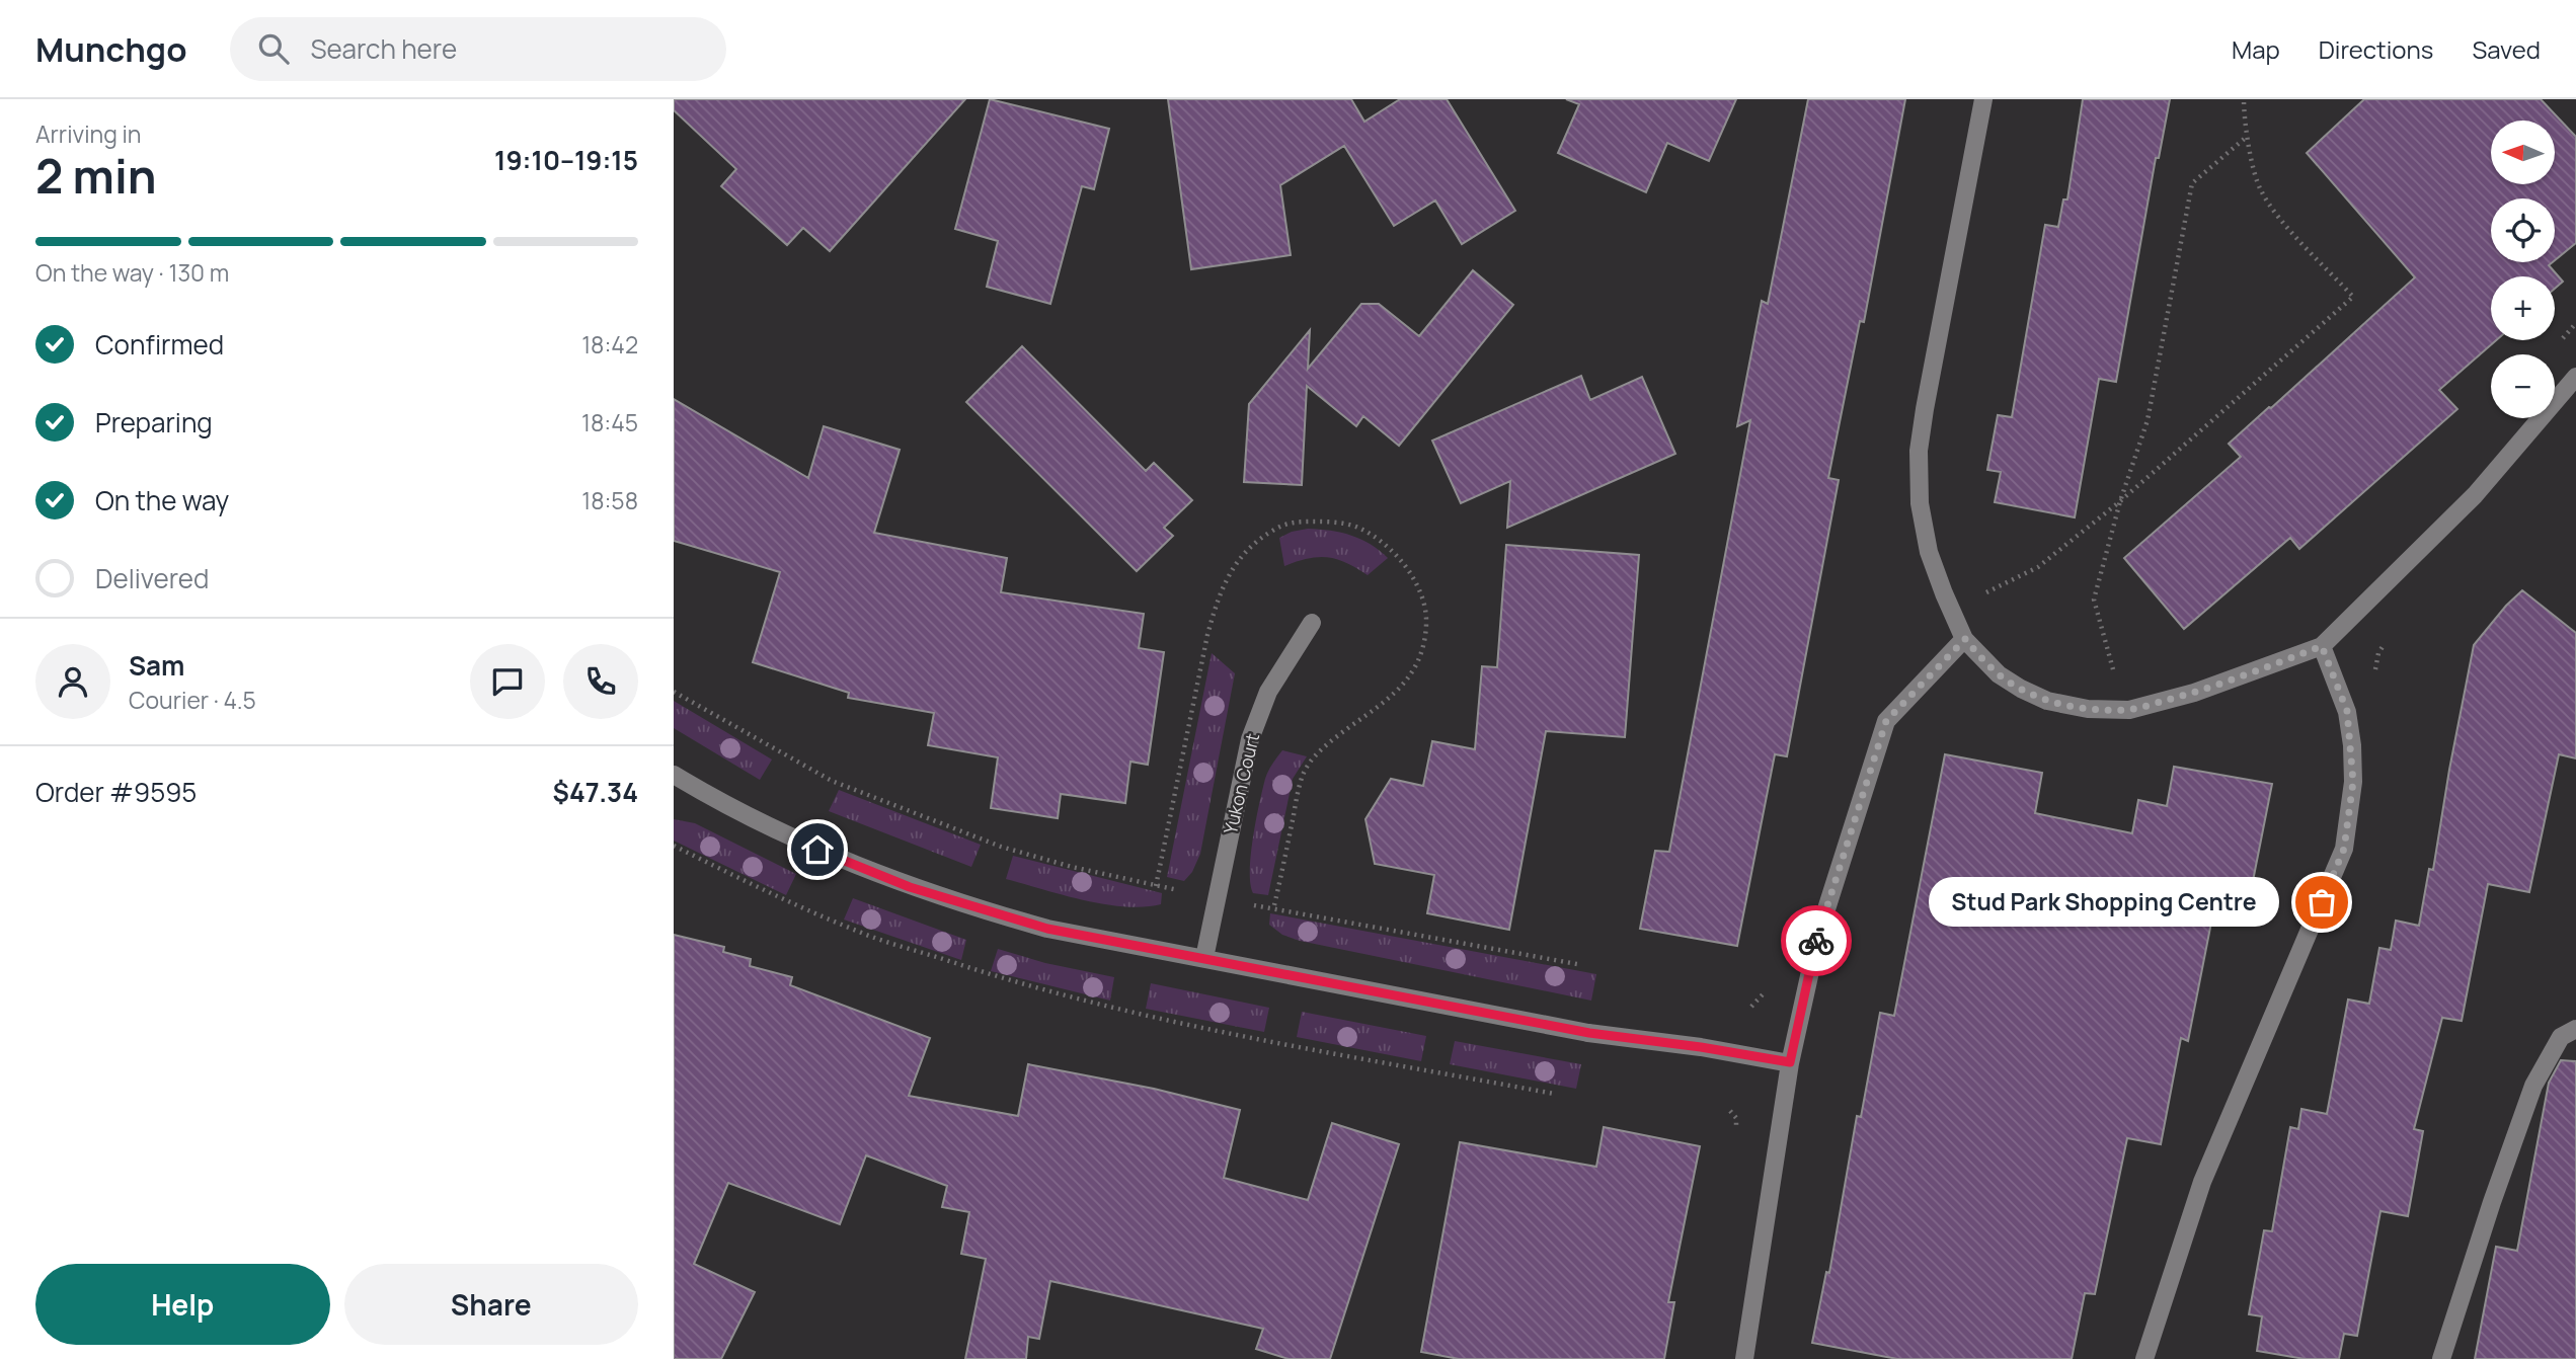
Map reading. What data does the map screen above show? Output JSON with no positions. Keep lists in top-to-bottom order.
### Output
{
  "streets": {
    "street": ["Yukon Court"]
  },
  "places": ["Stud Park Shopping Centre"],
  "north": "left",
  "page": {
    "header": "Munchgo",
    "search": "Search here",
    "nav": ["Map", "Directions", "Saved"],
    "heading": ["2 min", "Arriving in", "19:10–19:15"],
    "panel": [
      "Sam",
      "Courier · 4.5",
      "Order #9595",
      "$47.34"
    ],
    "map_buttons": ["+", "−"],
    "bar": "On the way · 130 m",
    "list": [
      ["Confirmed", "18:42"],
      ["Preparing", "18:45"],
      ["On the way", "18:58"],
      "Delivered"
    ],
    "bubble": "Stud Park Shopping Centre",
    "buttons": ["Help", "Share"]
  }
}
